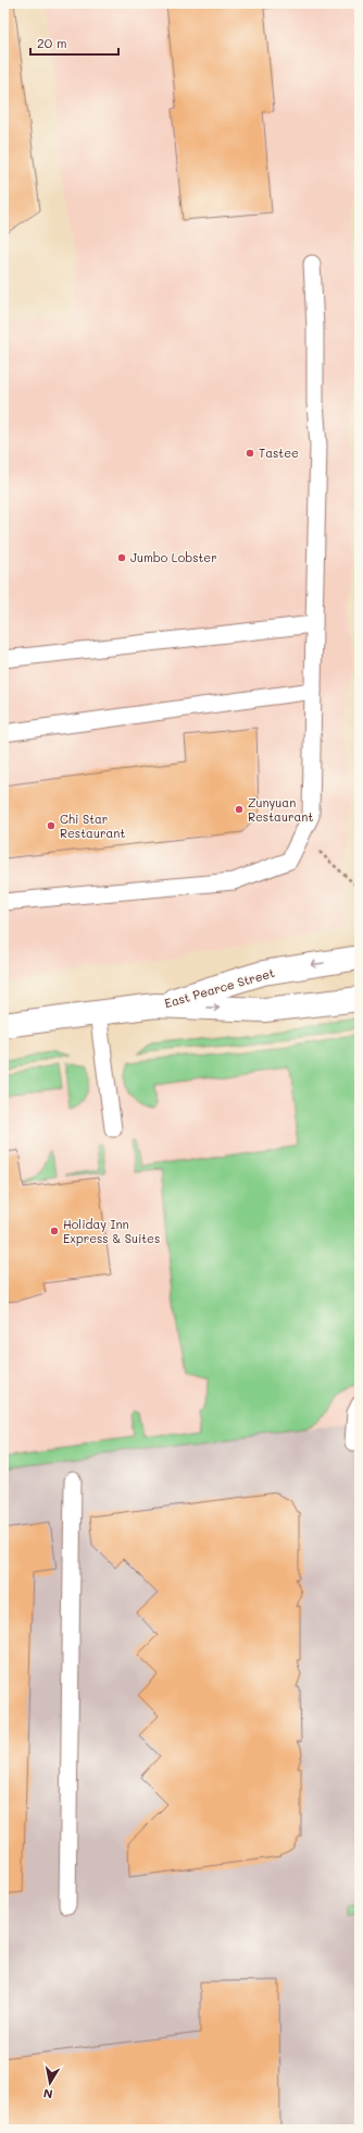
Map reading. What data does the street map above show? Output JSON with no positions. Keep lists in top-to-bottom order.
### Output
{
  "streets": {
    "street": ["East Pearce Street"]
  },
  "places": [
    "Tastee",
    "Jumbo Lobster",
    "Zunyuan Restaurant",
    "Chi Star Restaurant",
    "Holiday Inn Express & Suites"
  ],
  "scale_bar": "20 m",
  "north": "bottom"
}
